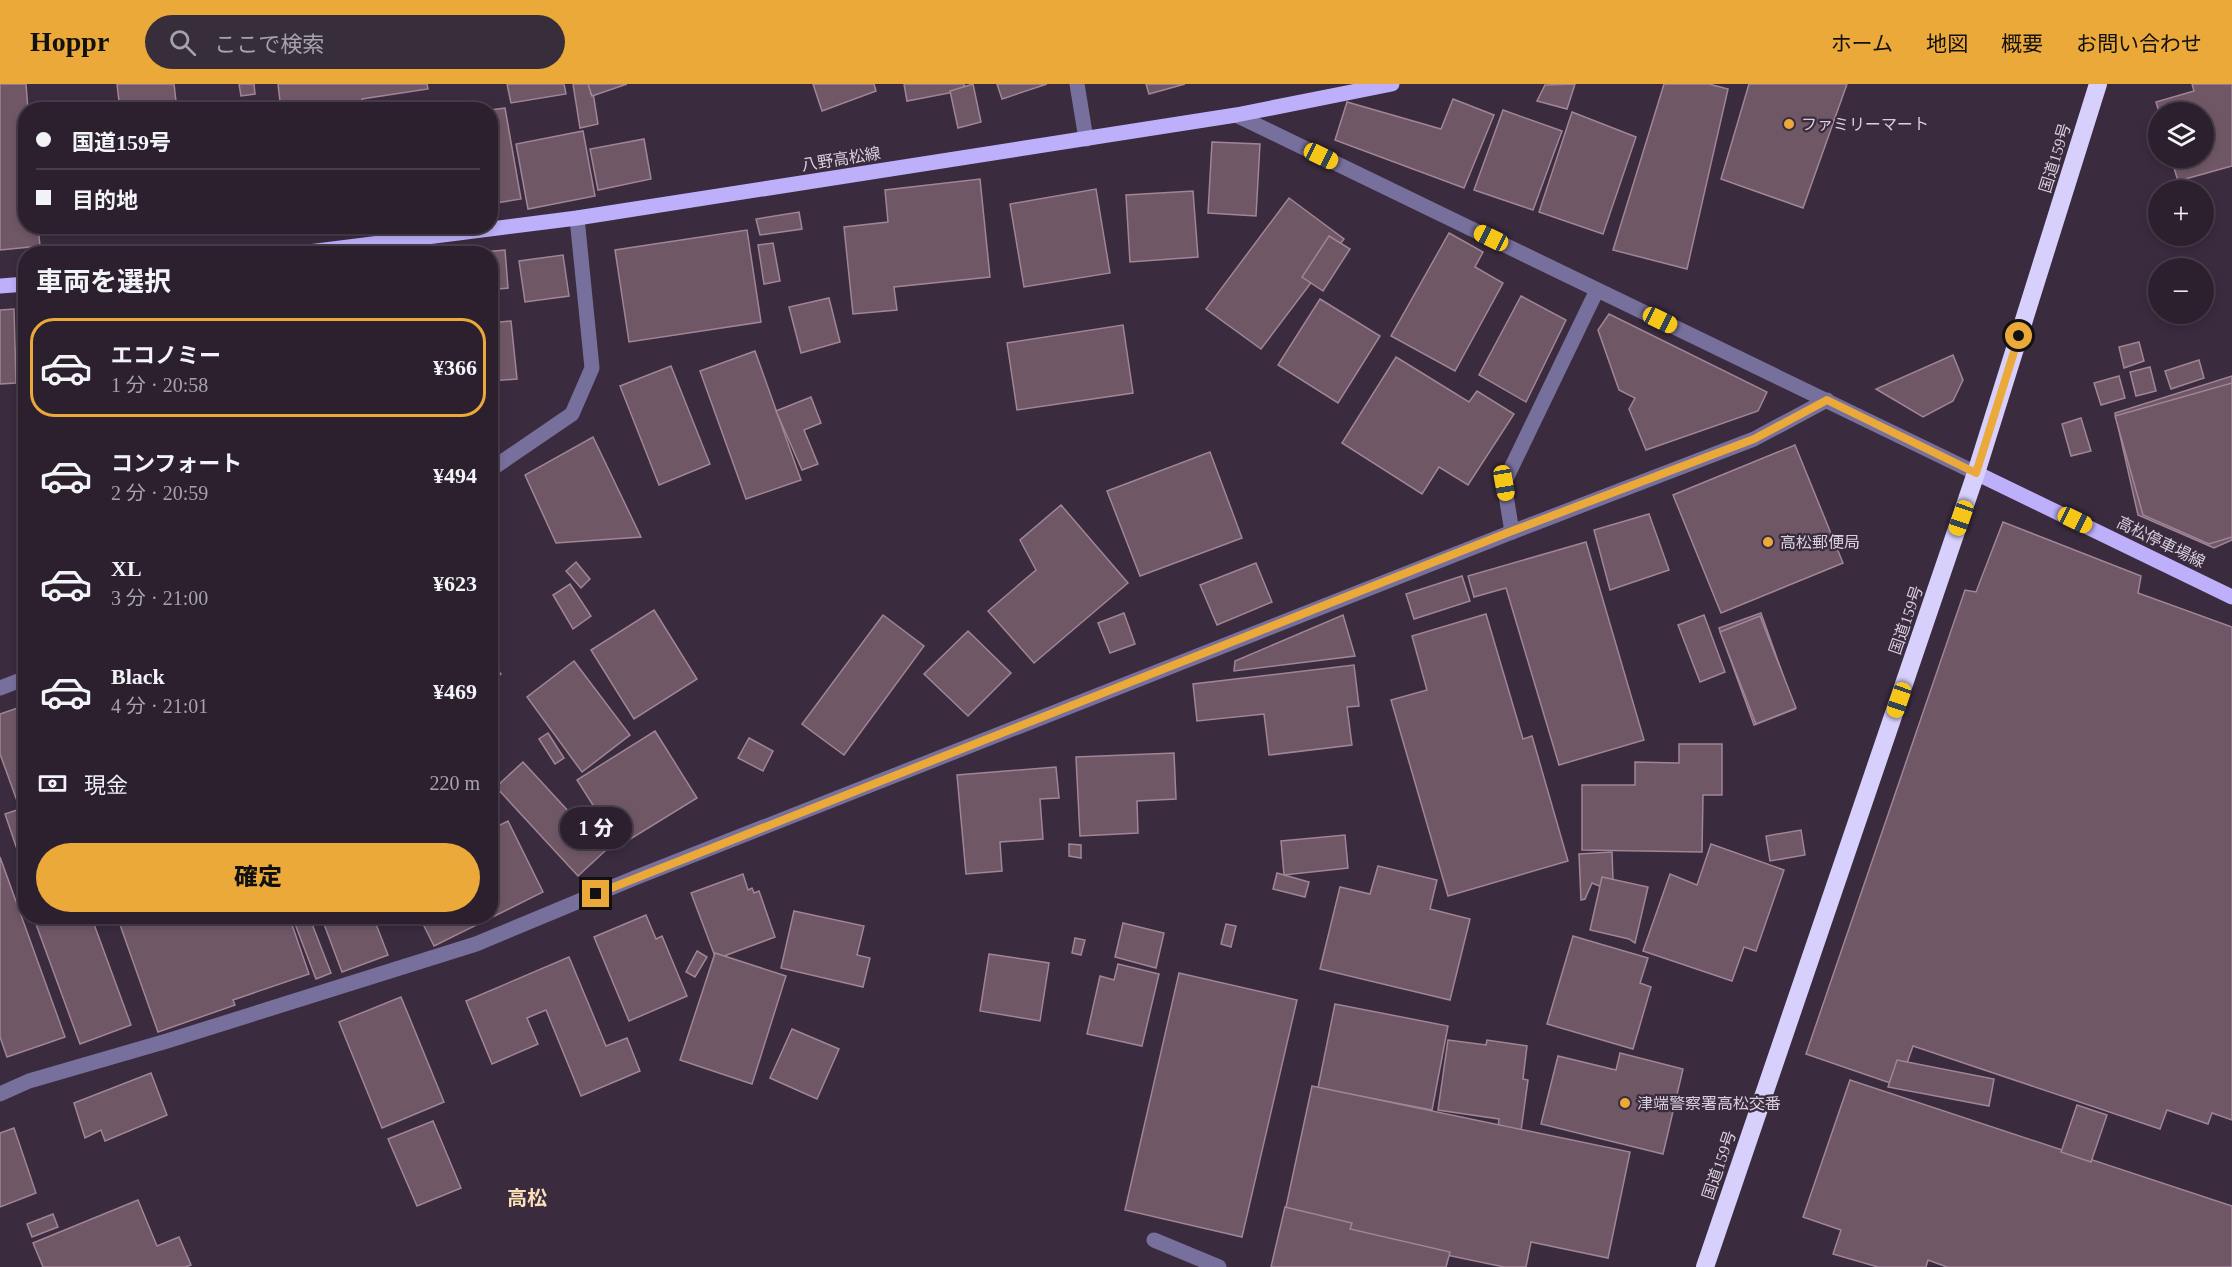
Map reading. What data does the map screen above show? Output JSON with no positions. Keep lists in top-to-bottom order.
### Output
{
  "streets": {
    "highway": ["国道159号"],
    "main road": ["八野高松線", "高松停車場線"]
  },
  "crossings": [
    ["国道159号", "高松停車場線"]
  ],
  "districts": ["高松"],
  "places": ["ファミリーマート", "高松郵便局", "津端警察署高松交番"],
  "page": {
    "header": "Hoppr",
    "search": "ここで検索",
    "nav": [
      "ホーム",
      "地図",
      "概要",
      "お問い合わせ"
    ],
    "map_buttons": ["+", "−"],
    "banner": ["国道159号", "目的地"],
    "heading": "車両を選択",
    "list": [
      {
        "name": "エコノミー",
        "note": "1 分 · 20:58",
        "value": "¥366"
      },
      {
        "name": "コンフォート",
        "note": "2 分 · 20:59",
        "value": "¥494"
      },
      {
        "name": "XL",
        "note": "3 分 · 21:00",
        "value": "¥623"
      },
      {
        "name": "Black",
        "note": "4 分 · 21:01",
        "value": "¥469"
      }
    ],
    "pay": ["現金", "220 m"],
    "bubble": "1 分",
    "buttons": "確定"
  }
}
